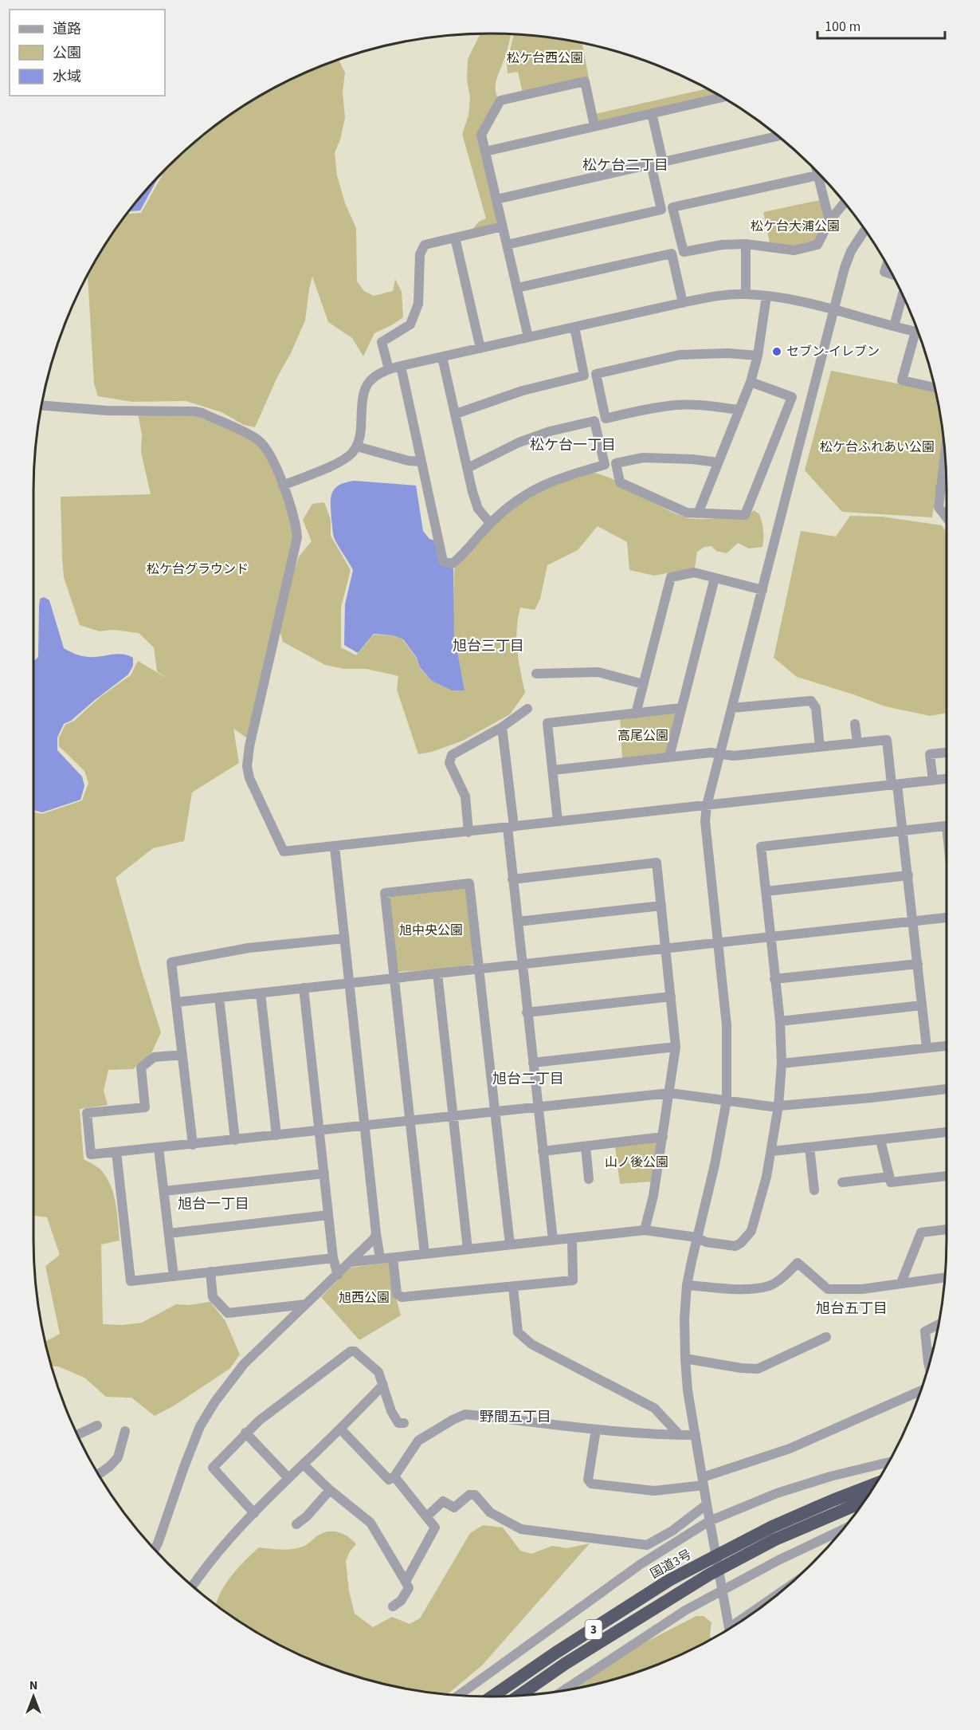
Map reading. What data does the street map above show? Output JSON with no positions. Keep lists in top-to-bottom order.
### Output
{
  "streets": {
    "highway": ["国道3号", "3"]
  },
  "districts": [
    "松ケ台二丁目",
    "松ケ台一丁目",
    "旭台三丁目",
    "旭台二丁目",
    "旭台一丁目",
    "旭台五丁目",
    "野間五丁目"
  ],
  "parks": [
    "松ケ台西公園",
    "松ケ台大浦公園",
    "松ケ台ふれあい公園",
    "松ケ台グラウンド",
    "高尾公園",
    "旭中央公園",
    "山ノ後公園",
    "旭西公園"
  ],
  "places": ["セブン-イレブン"],
  "legend": ["道路", "公園", "水域"],
  "scale_bar": "100 m",
  "north": "top"
}
